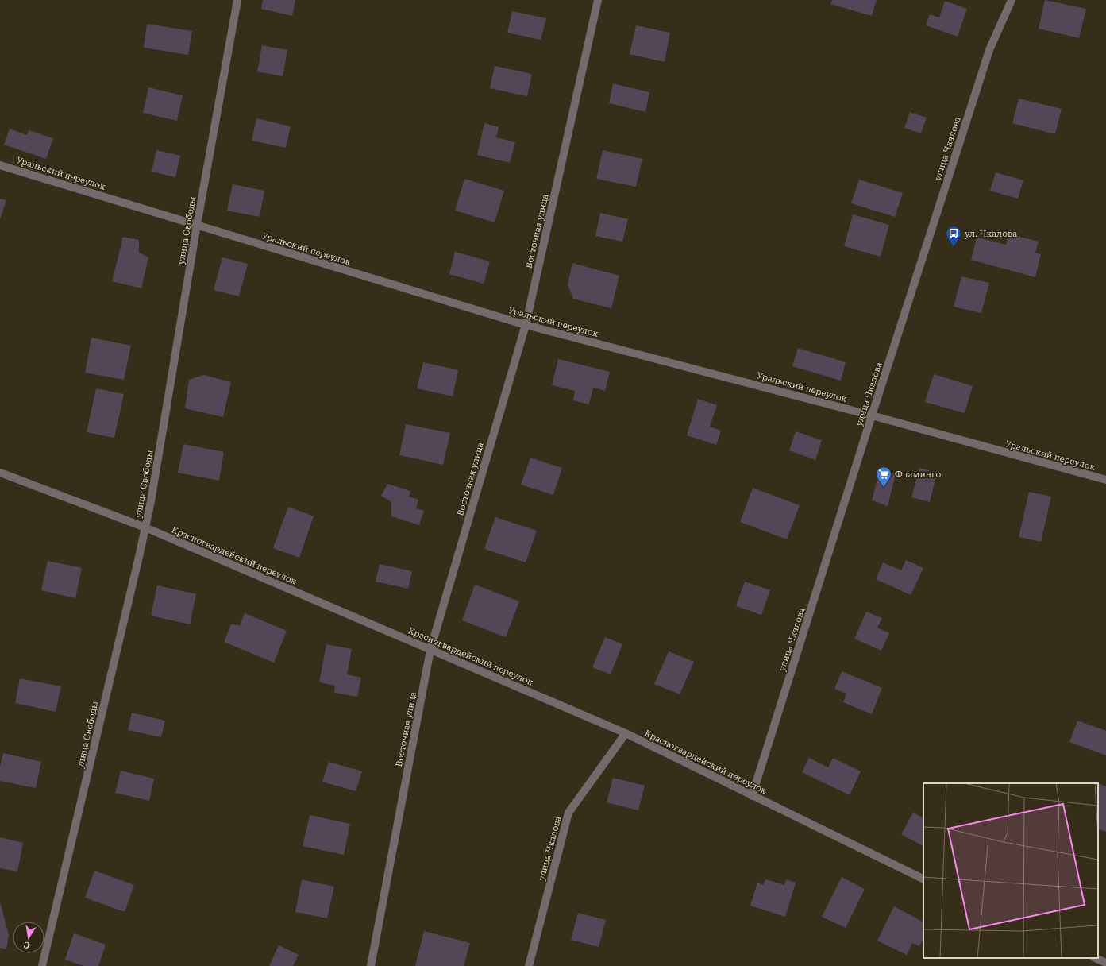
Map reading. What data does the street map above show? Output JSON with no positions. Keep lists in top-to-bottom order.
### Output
{
  "streets": {
    "street": [
      "улица Чкалова",
      "Уральский переулок",
      "улица Свободы",
      "Восточная улица",
      "Красногвардейский переулок"
    ]
  },
  "crossings": [
    ["улица Чкалова", "Уральский переулок"],
    ["улица Чкалова", "Красногвардейский переулок"],
    ["Уральский переулок", "улица Свободы"],
    ["Уральский переулок", "Восточная улица"],
    ["улица Свободы", "Красногвардейский переулок"],
    ["Восточная улица", "Красногвардейский переулок"]
  ],
  "places": {
    "bus stop": ["ул. Чкалова"],
    "supermarket": ["Фламинго"]
  },
  "north": "bottom"
}
